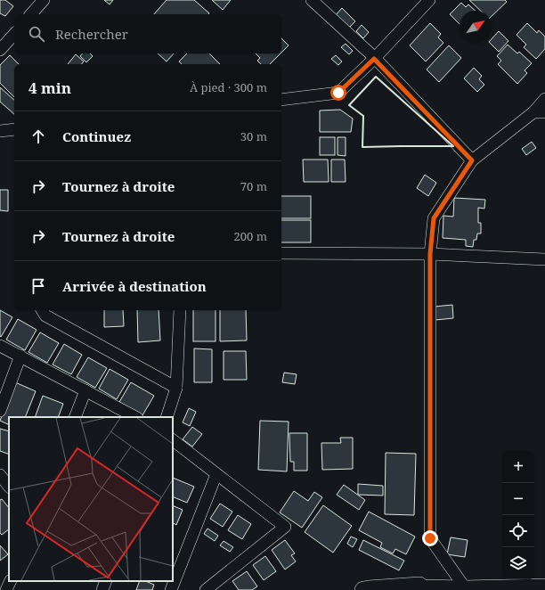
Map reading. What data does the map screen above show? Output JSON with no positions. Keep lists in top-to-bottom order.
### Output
{
  "north": "top right",
  "page": {
    "search": "Rechercher",
    "heading": ["4 min", "À pied · 300 m"],
    "list": [
      ["Continuez", "30 m"],
      ["Tournez à droite", "70 m"],
      ["Tournez à droite", "200 m"],
      "Arrivée à destination"
    ],
    "map_buttons": ["+", "−"]
  }
}
